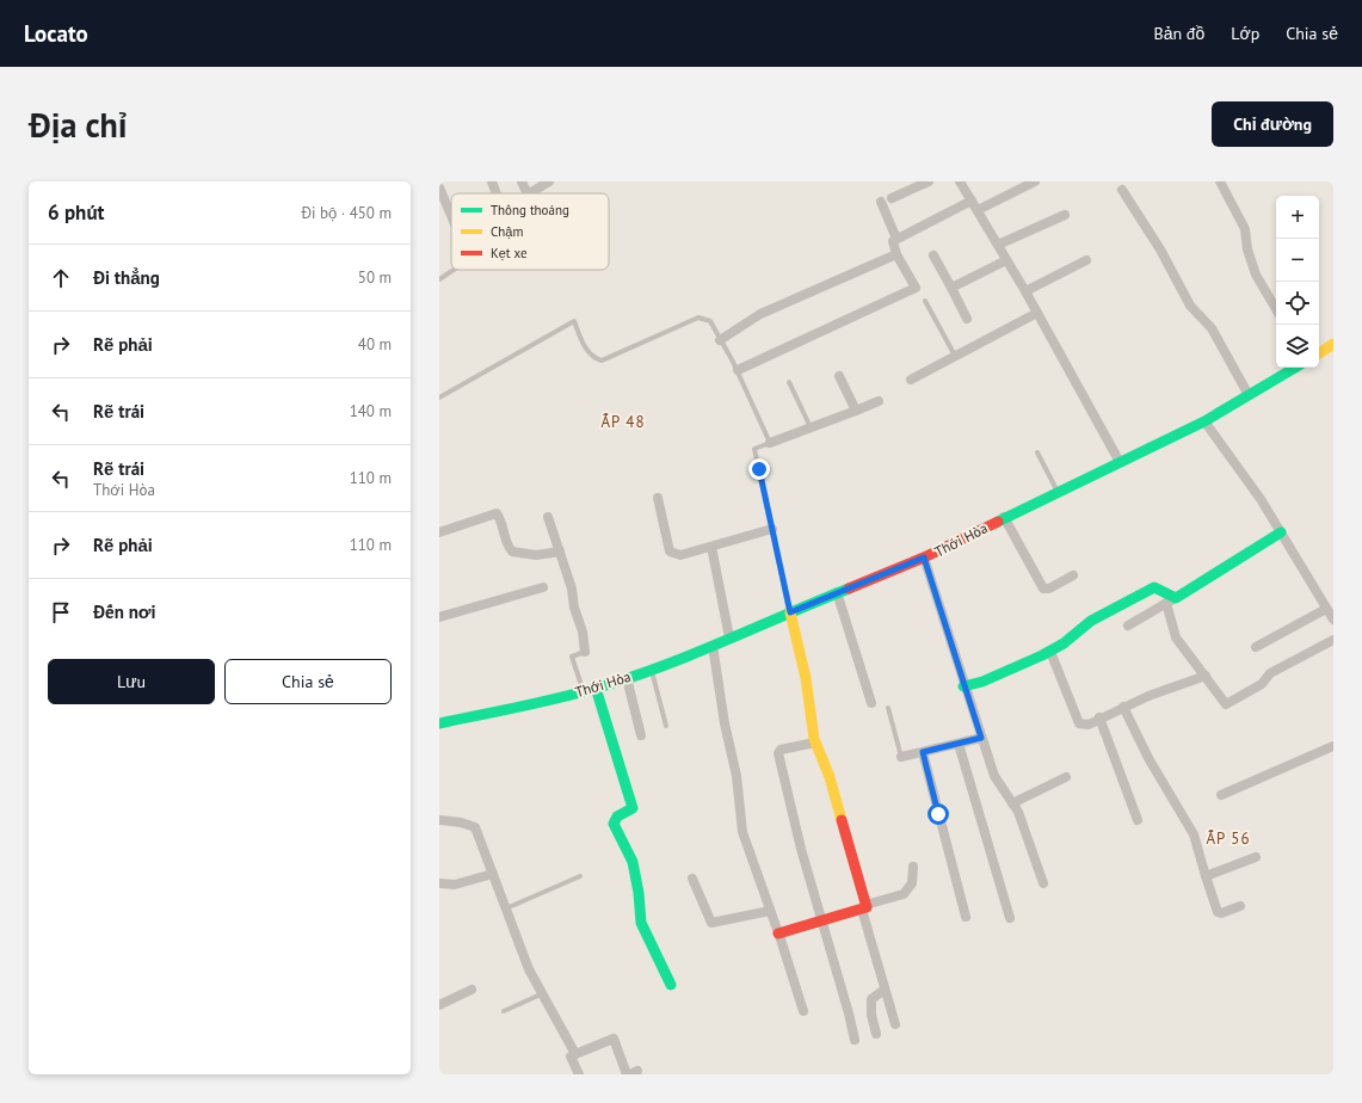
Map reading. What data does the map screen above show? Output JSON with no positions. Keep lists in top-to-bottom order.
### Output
{
  "streets": {
    "street": ["Thới Hòa"]
  },
  "districts": ["ẤP 48", "ẤP 56"],
  "legend": ["Thông thoáng", "Chậm", "Kẹt xe"],
  "page": {
    "header": "Locato",
    "nav": ["Bản đồ", "Lớp", "Chia sẻ"],
    "buttons": [
      "Chỉ đường",
      ["Lưu", "Chia sẻ"]
    ],
    "title": "Địa chỉ",
    "heading": ["6 phút", "Đi bộ · 450 m"],
    "map_buttons": ["+", "−"],
    "list": [
      ["Đi thẳng", "50 m"],
      ["Rẽ phải", "40 m"],
      ["Rẽ trái", "140 m"],
      ["Rẽ trái", "Thới Hòa", "110 m"],
      ["Rẽ phải", "110 m"],
      "Đến nơi"
    ]
  }
}
